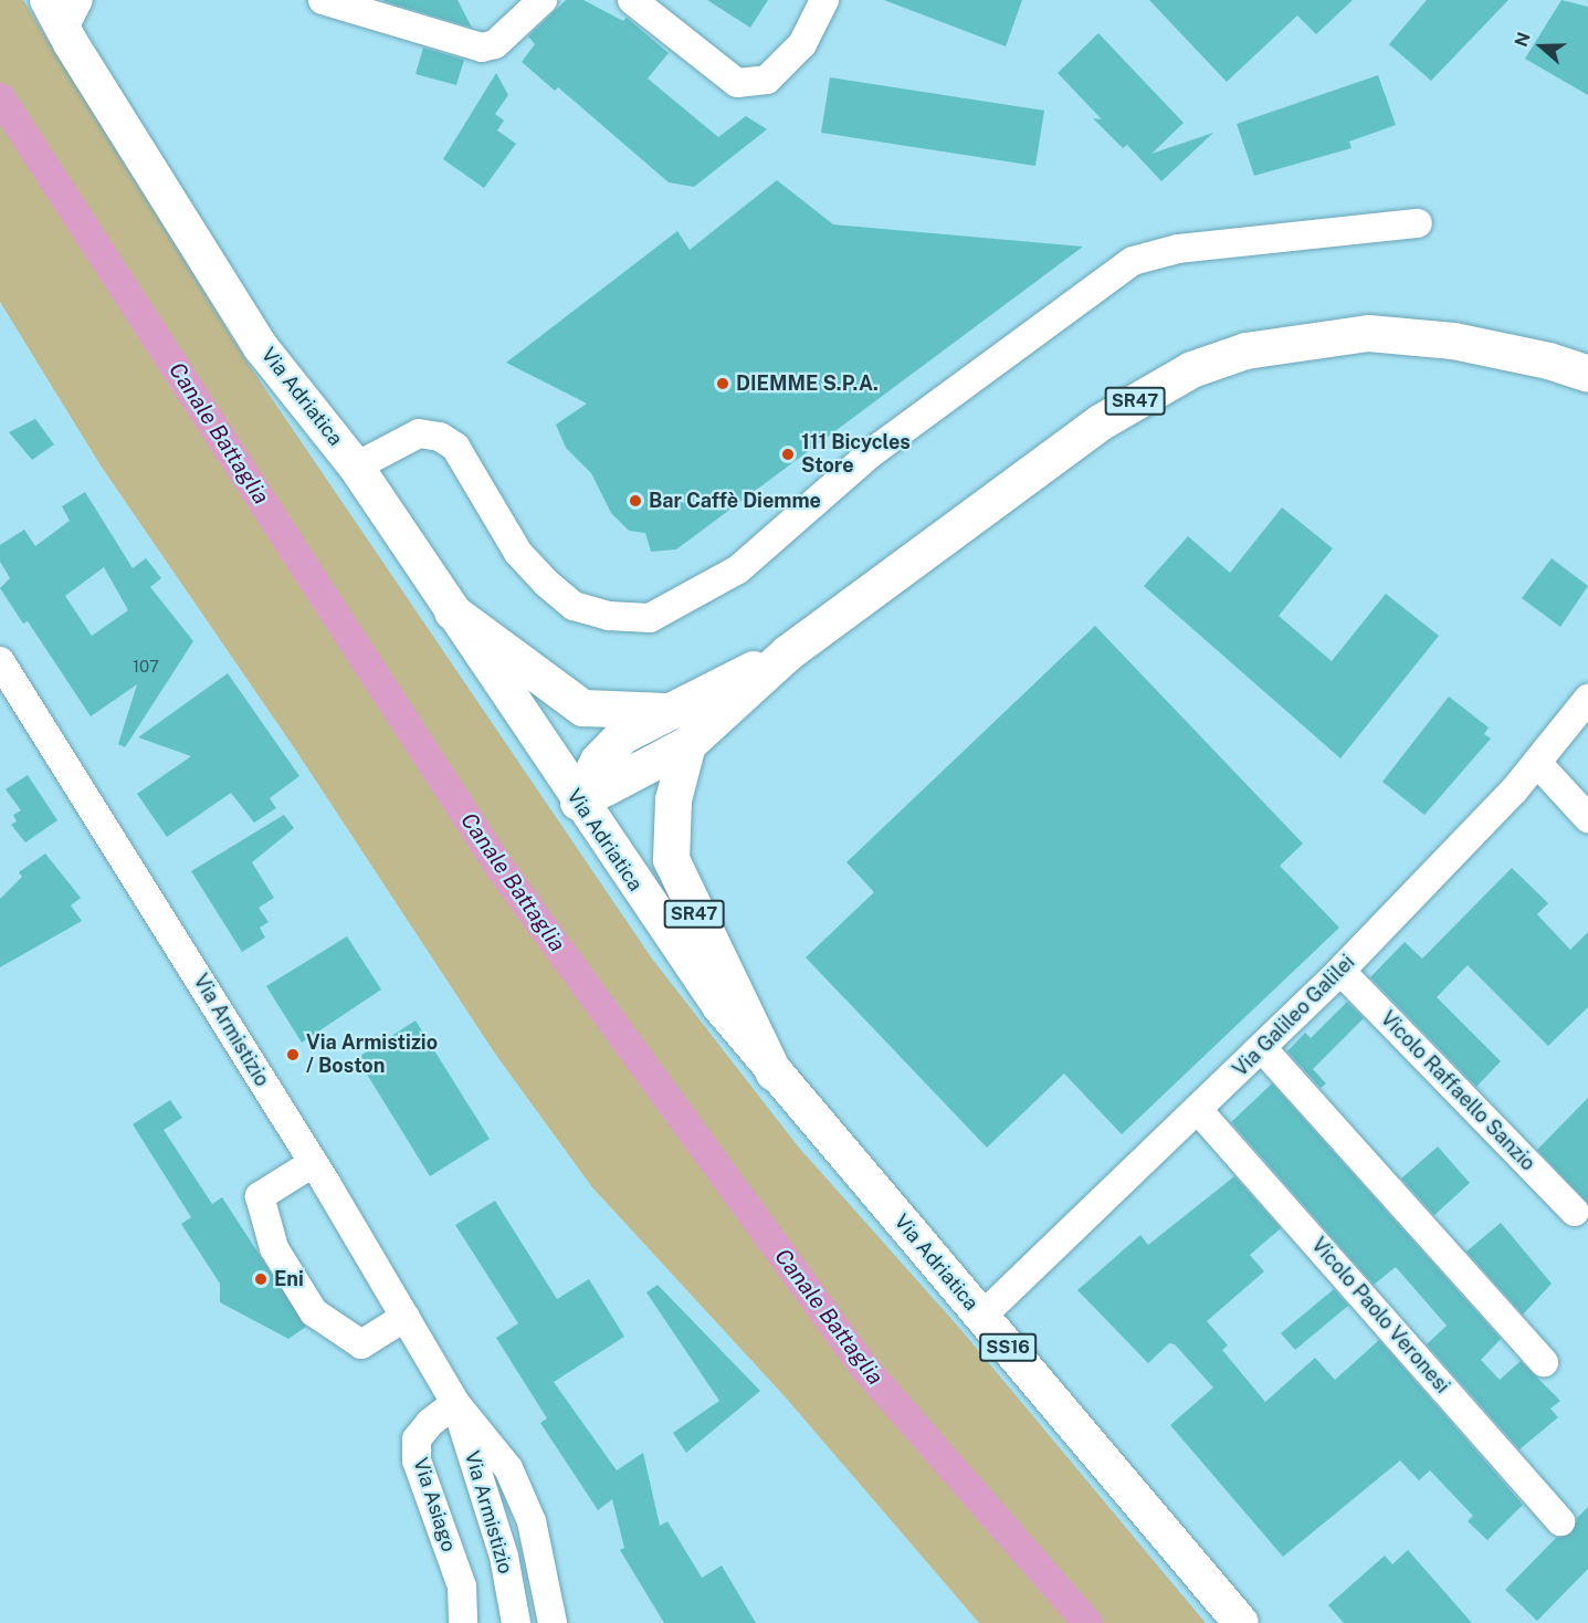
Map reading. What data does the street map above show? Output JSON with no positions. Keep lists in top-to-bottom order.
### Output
{
  "streets": {
    "highway": ["SR47"],
    "main road": ["Via Adriatica", "SS16"],
    "street": [
      "Via Galileo Galilei",
      "Via Armistizio",
      "Vicolo Raffaello Sanzio",
      "Vicolo Paolo Veronesi",
      "Via Asiago"
    ]
  },
  "crossings": [
    ["Via Adriatica", "SR47"],
    ["Via Adriatica", "Via Galileo Galilei"],
    ["Via Galileo Galilei", "Vicolo Raffaello Sanzio"],
    ["Via Galileo Galilei", "Vicolo Paolo Veronesi"],
    ["Via Armistizio", "Via Asiago"]
  ],
  "water": ["Canale Battaglia"],
  "places": [
    "DIEMME S.P.A.",
    "111 Bicycles Store",
    "Bar Caffè Diemme",
    "Via Armistizio / Boston",
    "Eni"
  ],
  "house_numbers": ["107"],
  "north": "left"
}
